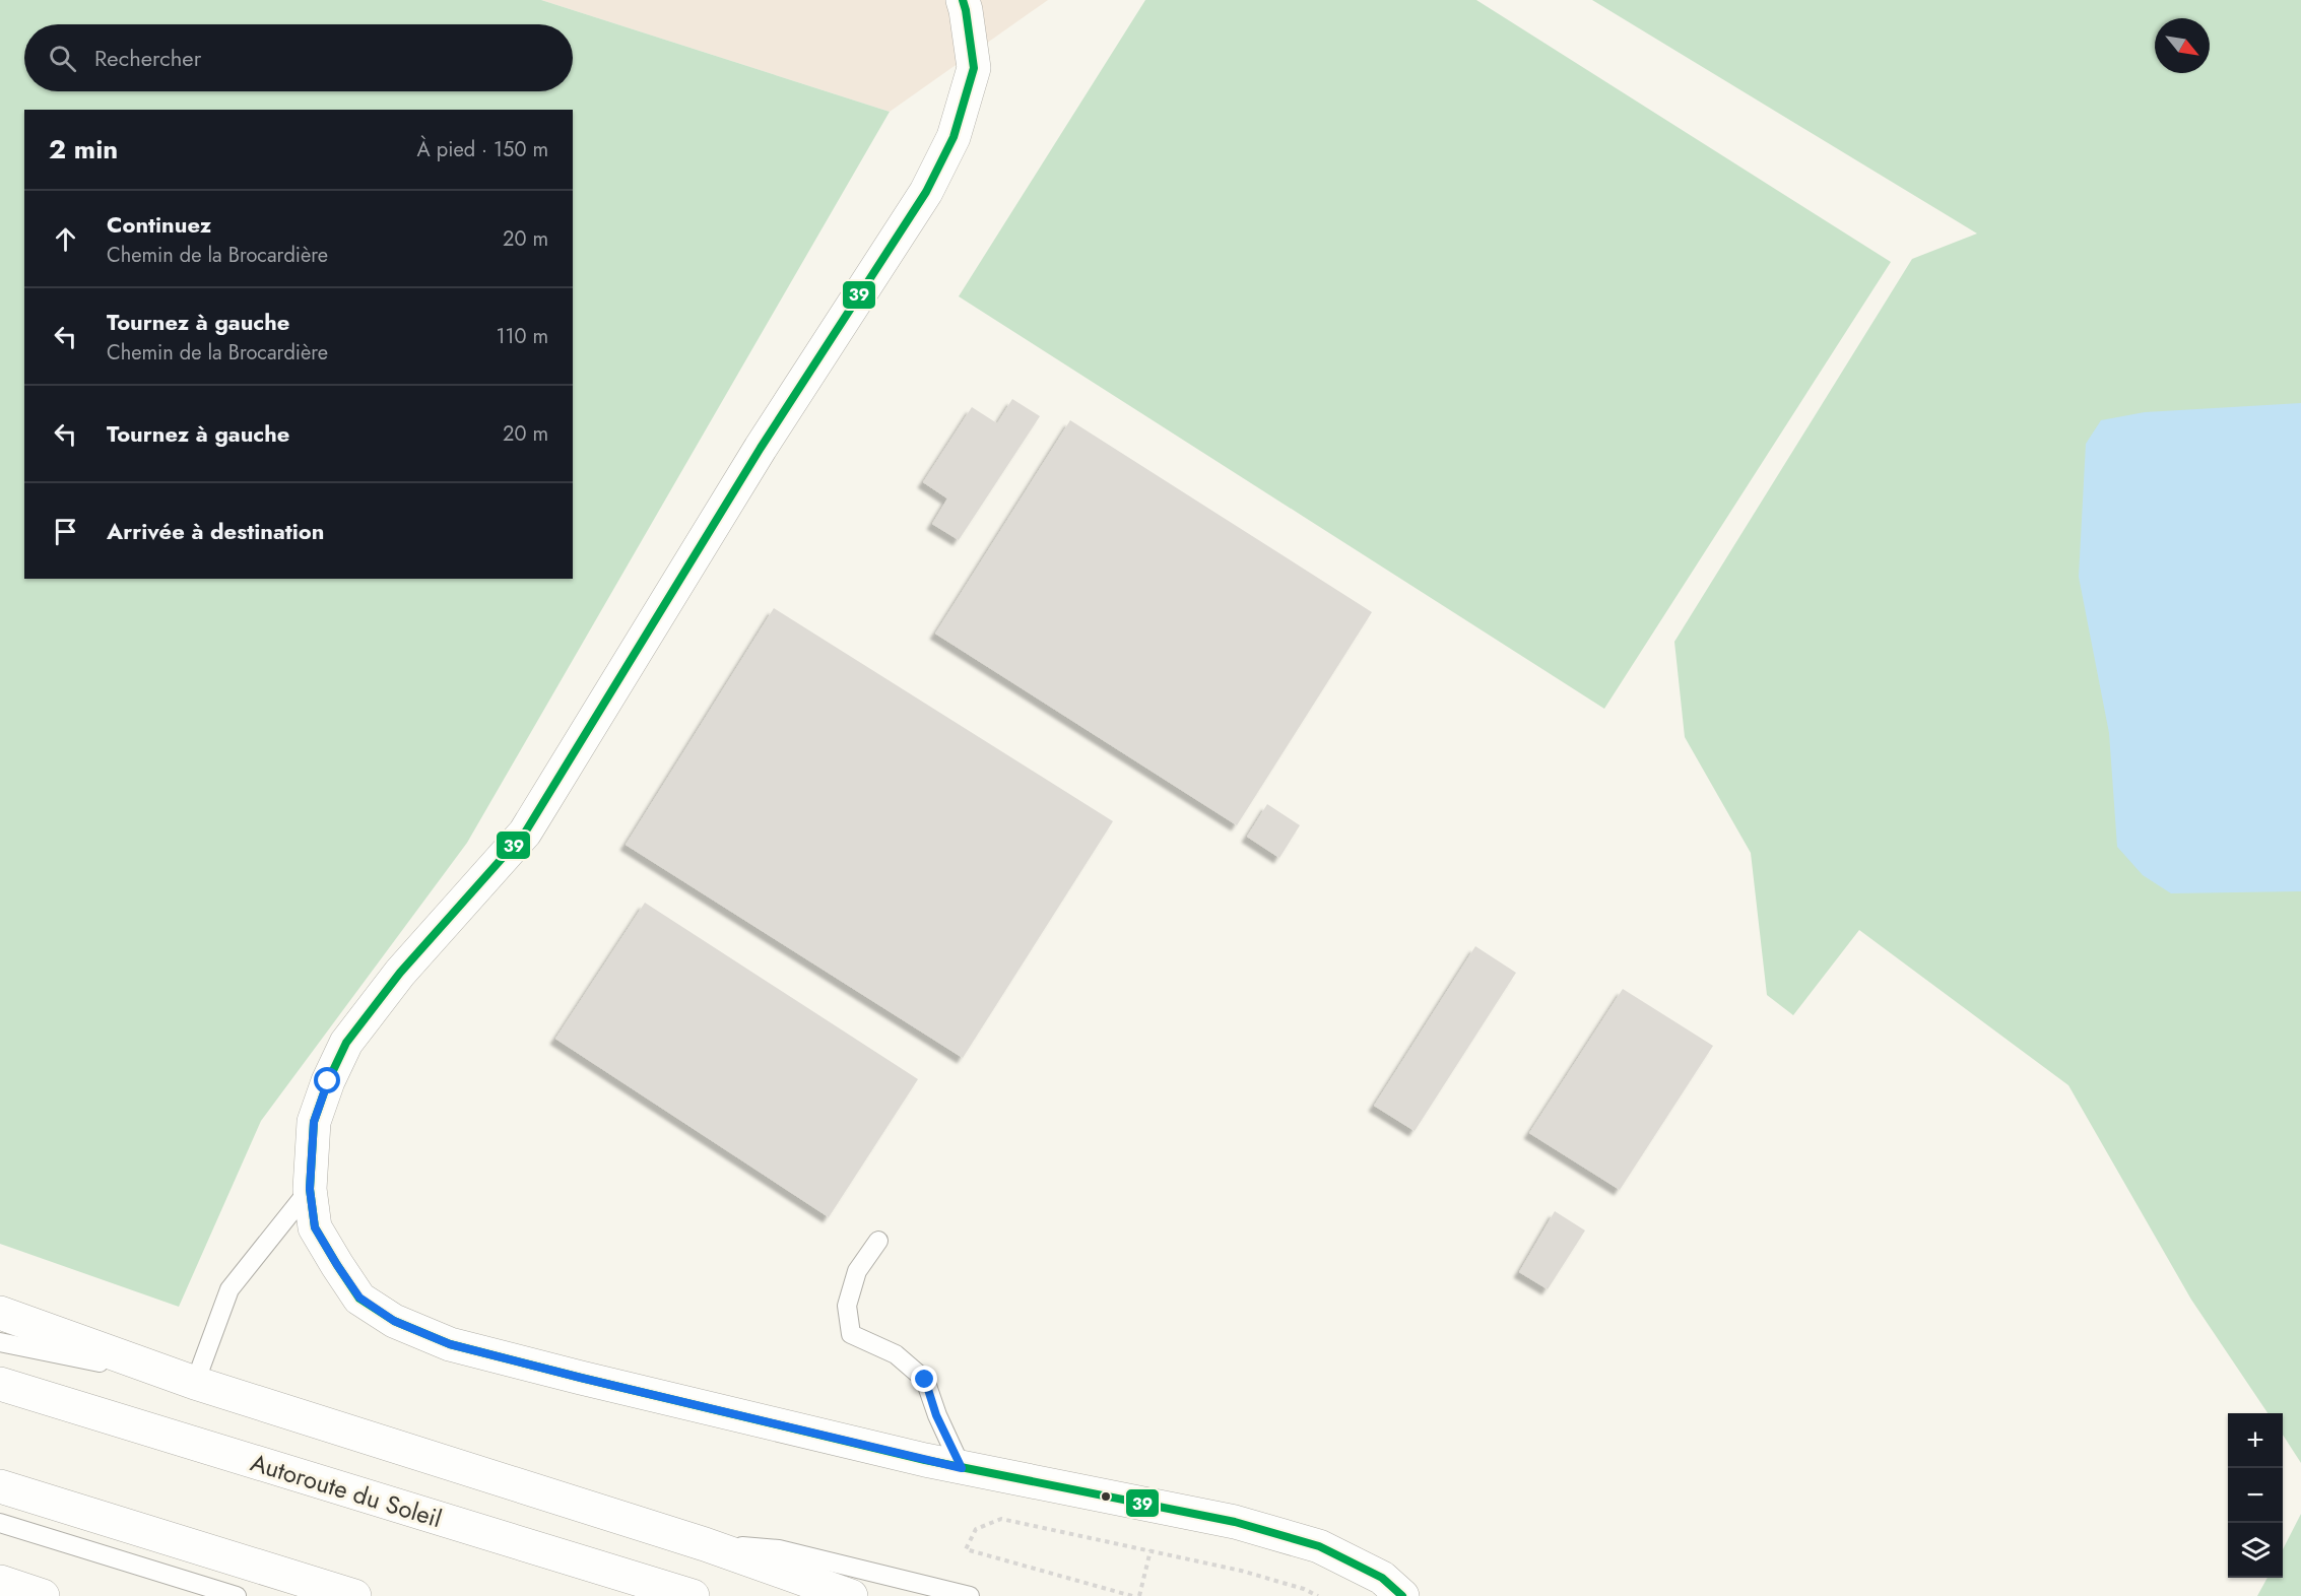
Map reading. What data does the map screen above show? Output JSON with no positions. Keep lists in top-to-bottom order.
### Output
{
  "streets": {
    "main road": ["Autoroute du Soleil"]
  },
  "lines": ["transit line 39"],
  "north": "bottom right",
  "page": {
    "search": "Rechercher",
    "heading": ["2 min", "À pied · 150 m"],
    "list": [
      ["Continuez", "Chemin de la Brocardière", "20 m"],
      ["Tournez à gauche", "Chemin de la Brocardière", "110 m"],
      ["Tournez à gauche", "20 m"],
      "Arrivée à destination"
    ],
    "map_buttons": ["+", "−"]
  }
}
